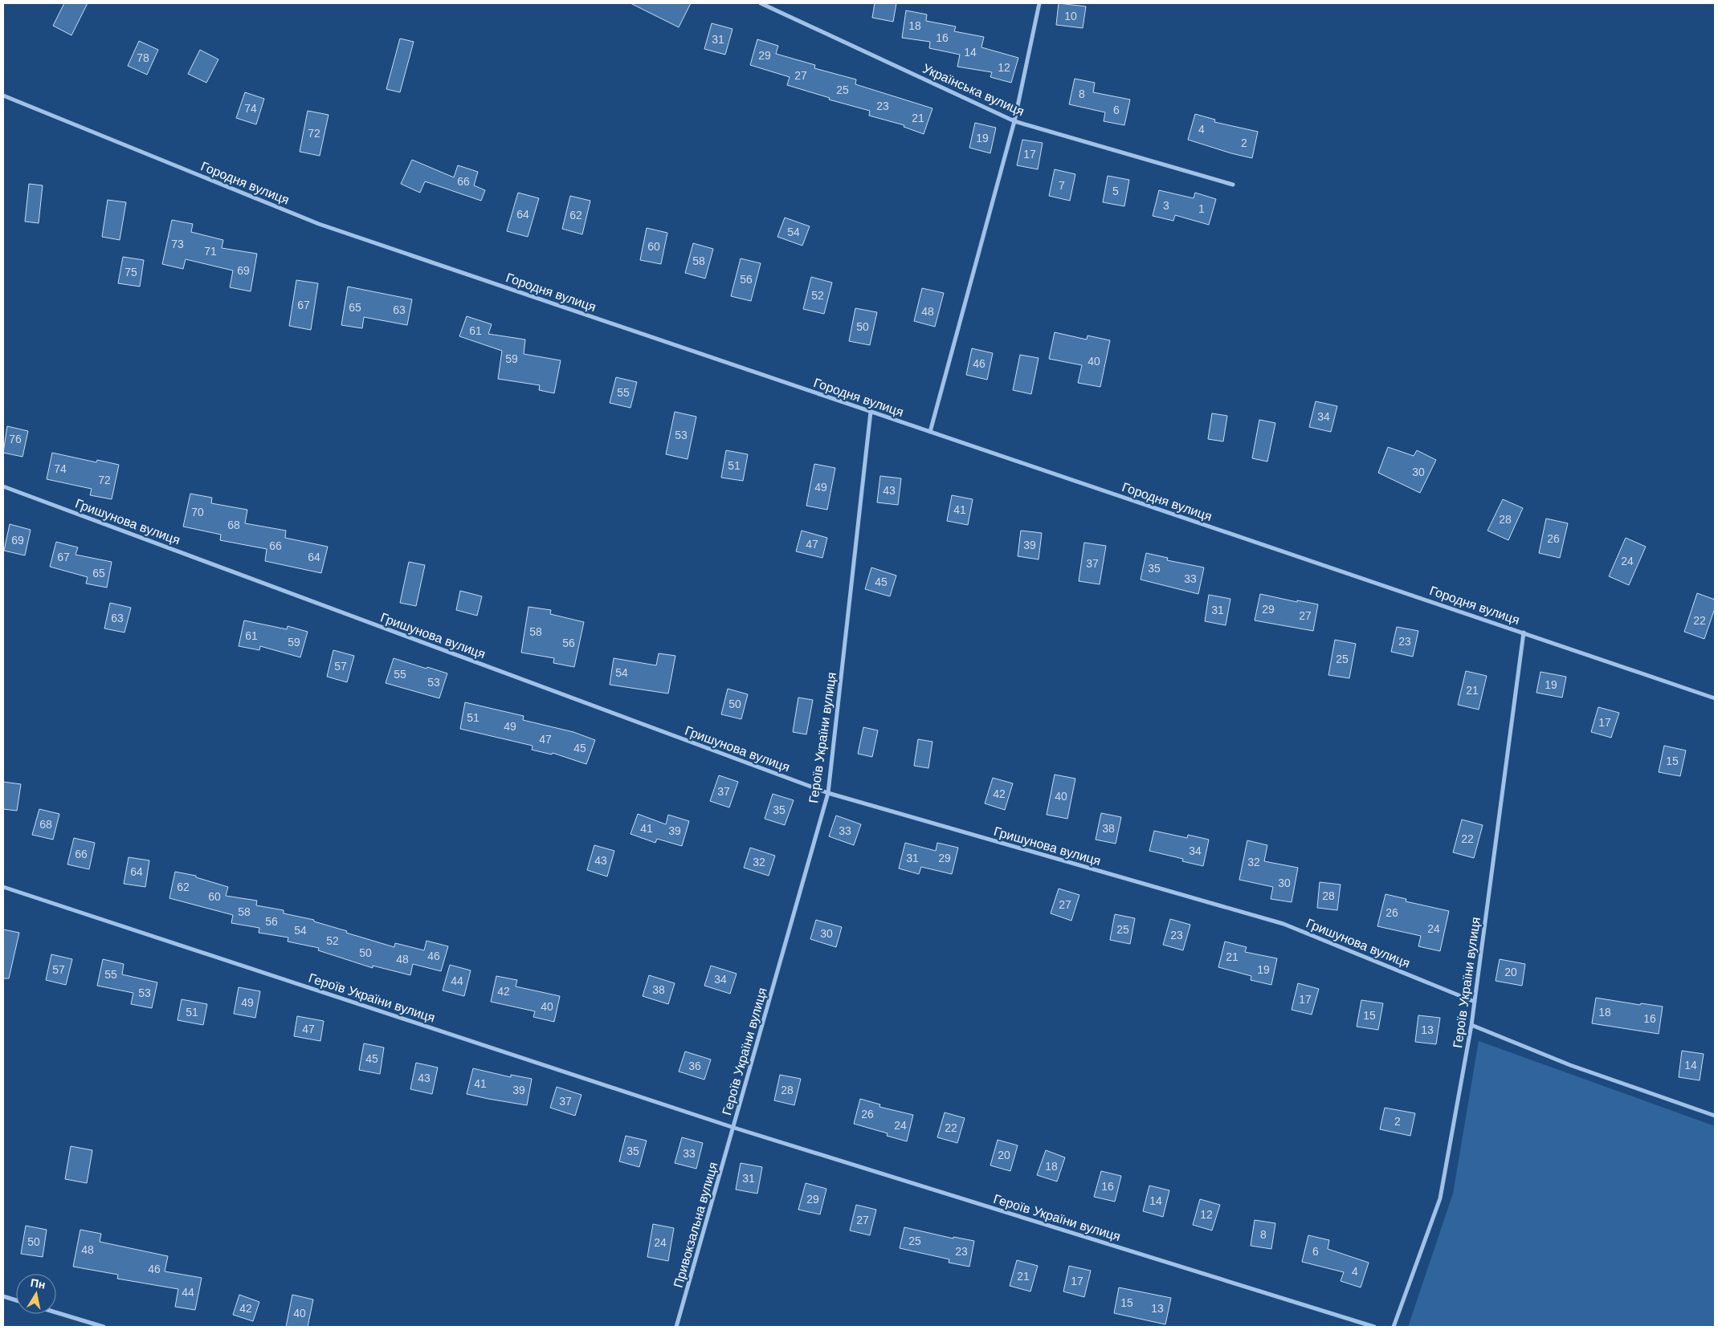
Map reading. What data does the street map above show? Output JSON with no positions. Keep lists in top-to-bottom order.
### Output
{
  "streets": {
    "street": [
      "Українська вулиця",
      "Городня вулиця",
      "Гришунова вулиця",
      "Героїв України вулиця",
      "Привокзальна вулиця"
    ]
  },
  "crossings": [
    ["Городня вулиця", "Героїв України вулиця"],
    ["Гришунова вулиця", "Героїв України вулиця"],
    ["Героїв України вулиця", "Привокзальна вулиця"]
  ],
  "house_numbers": [
    "10",
    "18",
    "16",
    "31",
    "14",
    "29",
    "78",
    "12",
    "27",
    "25",
    "8",
    "23",
    "74",
    "6",
    "21",
    "4",
    "72",
    "19",
    "2",
    "17",
    "66",
    "7",
    "5",
    "3",
    "1",
    "64",
    "62",
    "54",
    "73",
    "60",
    "71",
    "58",
    "69",
    "75",
    "56",
    "52",
    "67",
    "65",
    "63",
    "48",
    "50",
    "61",
    "59",
    "40",
    "46",
    "55",
    "34",
    "53",
    "76",
    "51",
    "74",
    "30",
    "72",
    "49",
    "43",
    "41",
    "70",
    "28",
    "68",
    "26",
    "69",
    "47",
    "39",
    "66",
    "67",
    "64",
    "24",
    "37",
    "35",
    "65",
    "33",
    "45",
    "29",
    "31",
    "27",
    "63",
    "22",
    "58",
    "61",
    "23",
    "59",
    "56",
    "25",
    "57",
    "54",
    "55",
    "53",
    "19",
    "21",
    "50",
    "51",
    "17",
    "49",
    "47",
    "45",
    "15",
    "37",
    "42",
    "40",
    "35",
    "68",
    "41",
    "38",
    "39",
    "33",
    "22",
    "34",
    "66",
    "31",
    "29",
    "43",
    "32",
    "32",
    "64",
    "30",
    "62",
    "28",
    "60",
    "27",
    "58",
    "26",
    "56",
    "24",
    "25",
    "54",
    "30",
    "23",
    "52",
    "50",
    "46",
    "21",
    "48",
    "57",
    "19",
    "20",
    "55",
    "34",
    "44",
    "38",
    "42",
    "53",
    "17",
    "49",
    "40",
    "51",
    "18",
    "15",
    "16",
    "47",
    "13",
    "45",
    "14",
    "36",
    "43",
    "41",
    "39",
    "28",
    "37",
    "26",
    "2",
    "24",
    "22",
    "35",
    "33",
    "20",
    "18",
    "31",
    "16",
    "29",
    "14",
    "12",
    "27",
    "8",
    "25",
    "50",
    "24",
    "48",
    "23",
    "6",
    "46",
    "4",
    "21",
    "17",
    "44",
    "15",
    "42",
    "13",
    "40"
  ],
  "north": "top"
}
